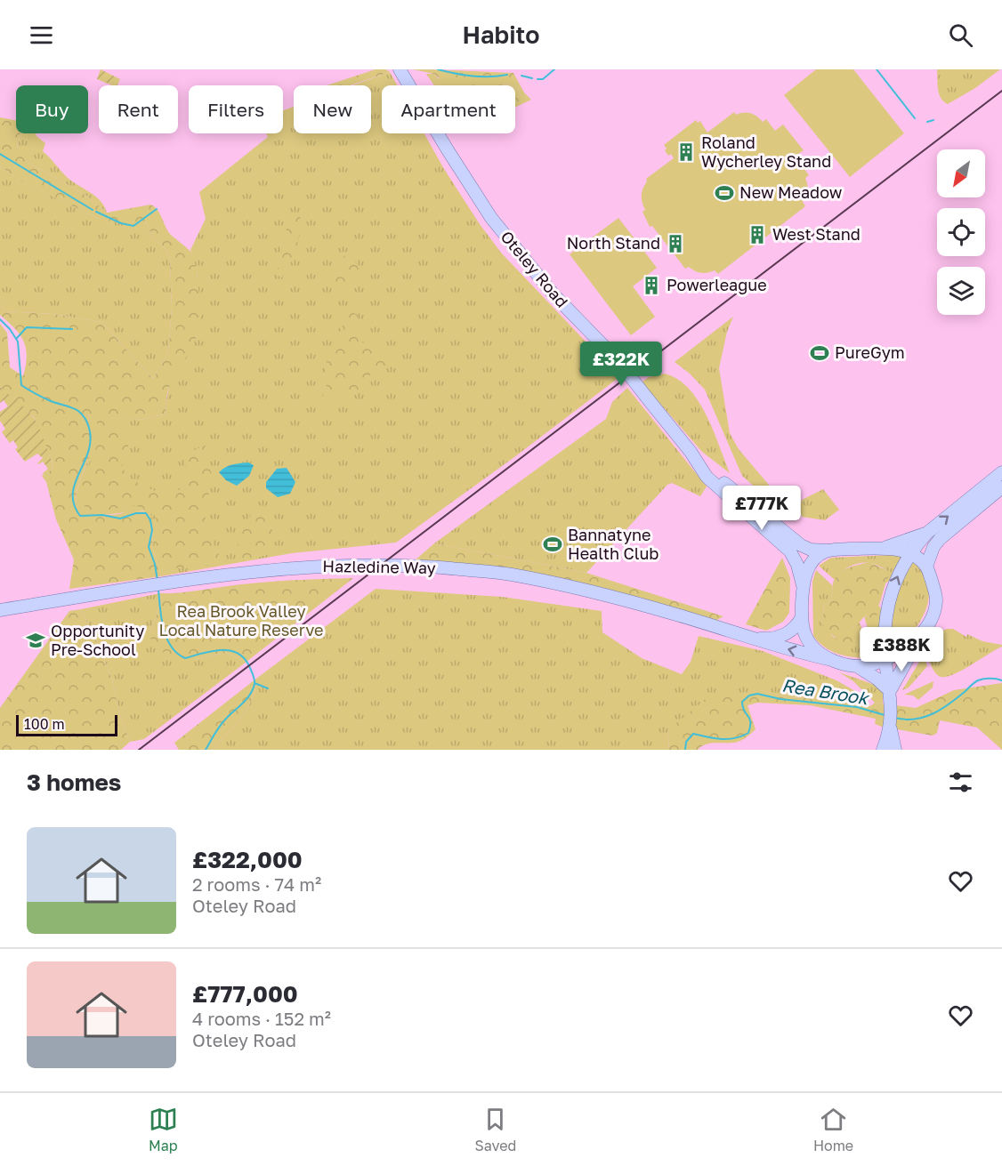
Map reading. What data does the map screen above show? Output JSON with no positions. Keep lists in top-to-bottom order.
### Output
{
  "streets": {
    "main road": ["Oteley Road", "Hazledine Way"]
  },
  "water": ["Rea Brook"],
  "parks": ["Rea Brook Valley Local Nature Reserve"],
  "places": {
    "building": [
      "Roland Wycherley Stand",
      "West Stand",
      "North Stand",
      "Powerleague"
    ],
    "sports": ["New Meadow", "PureGym", "Bannatyne Health Club"],
    "school or university": ["Opportunity Pre-School"]
  },
  "scale_bar": "100 m",
  "north": "bottom left",
  "page": {
    "header": "Habito",
    "chip": [
      "Buy",
      "Rent",
      "Filters",
      "New",
      "Apartment"
    ],
    "price": ["£322K", "£777K", "£388K"],
    "scale": "100 m",
    "heading": "3 homes",
    "list": [
      {
        "name": "£322,000",
        "note": "2 rooms · 74 m² · Oteley Road"
      },
      {
        "name": "£777,000",
        "note": "4 rooms · 152 m² · Oteley Road"
      }
    ],
    "tabs": ["Map", "Saved", "Home"]
  }
}
